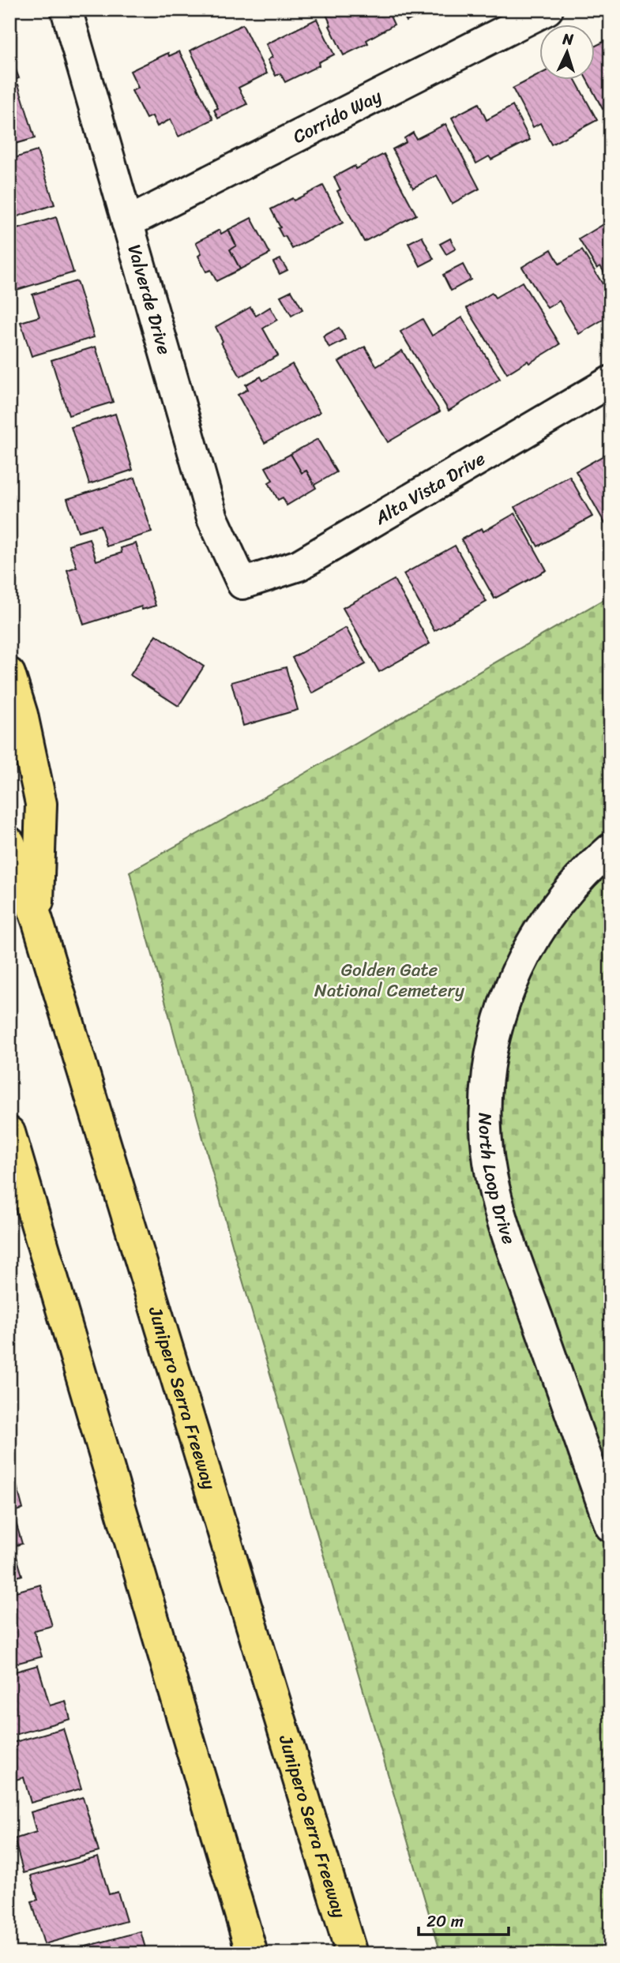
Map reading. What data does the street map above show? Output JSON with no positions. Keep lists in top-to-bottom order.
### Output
{
  "streets": {
    "highway": ["Junipero Serra Freeway"],
    "street": [
      "Corrido Way",
      "Valverde Drive",
      "Alta Vista Drive",
      "North Loop Drive"
    ]
  },
  "crossings": [
    ["Corrido Way", "Valverde Drive"],
    ["Valverde Drive", "Alta Vista Drive"]
  ],
  "parks": ["Golden Gate National Cemetery"],
  "scale_bar": "20 m",
  "north": "top"
}
